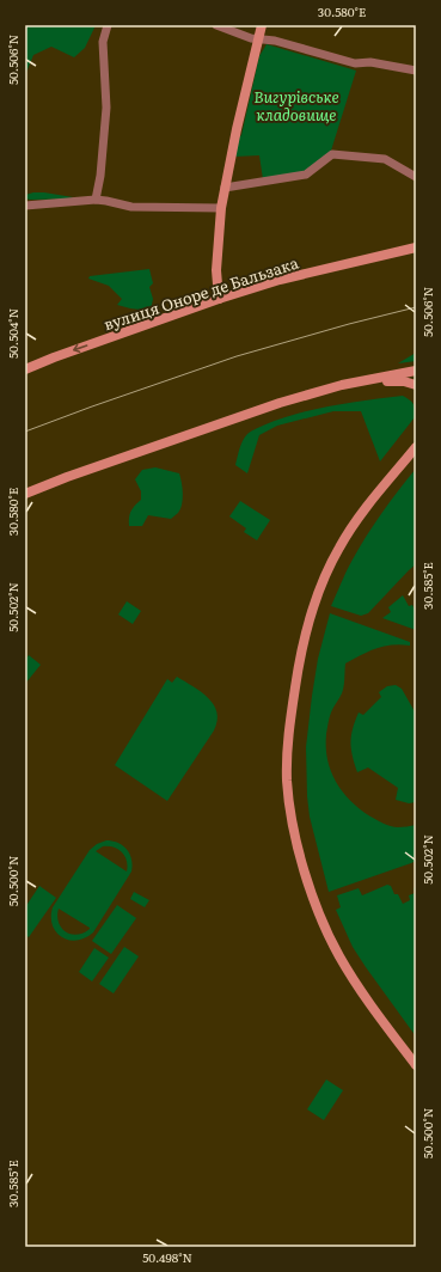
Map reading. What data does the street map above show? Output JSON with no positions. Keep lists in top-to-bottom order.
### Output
{
  "streets": {
    "street": ["вулиця Оноре де Бальзака"]
  },
  "one_way": ["вулиця Оноре де Бальзака"],
  "parks": ["Вигурівське кладовище"],
  "coordinates": [
    "30.580°E",
    "50.506°N",
    "50.504°N",
    "30.585°E",
    "50.502°N",
    "50.500°N",
    "50.498°N"
  ]
}
